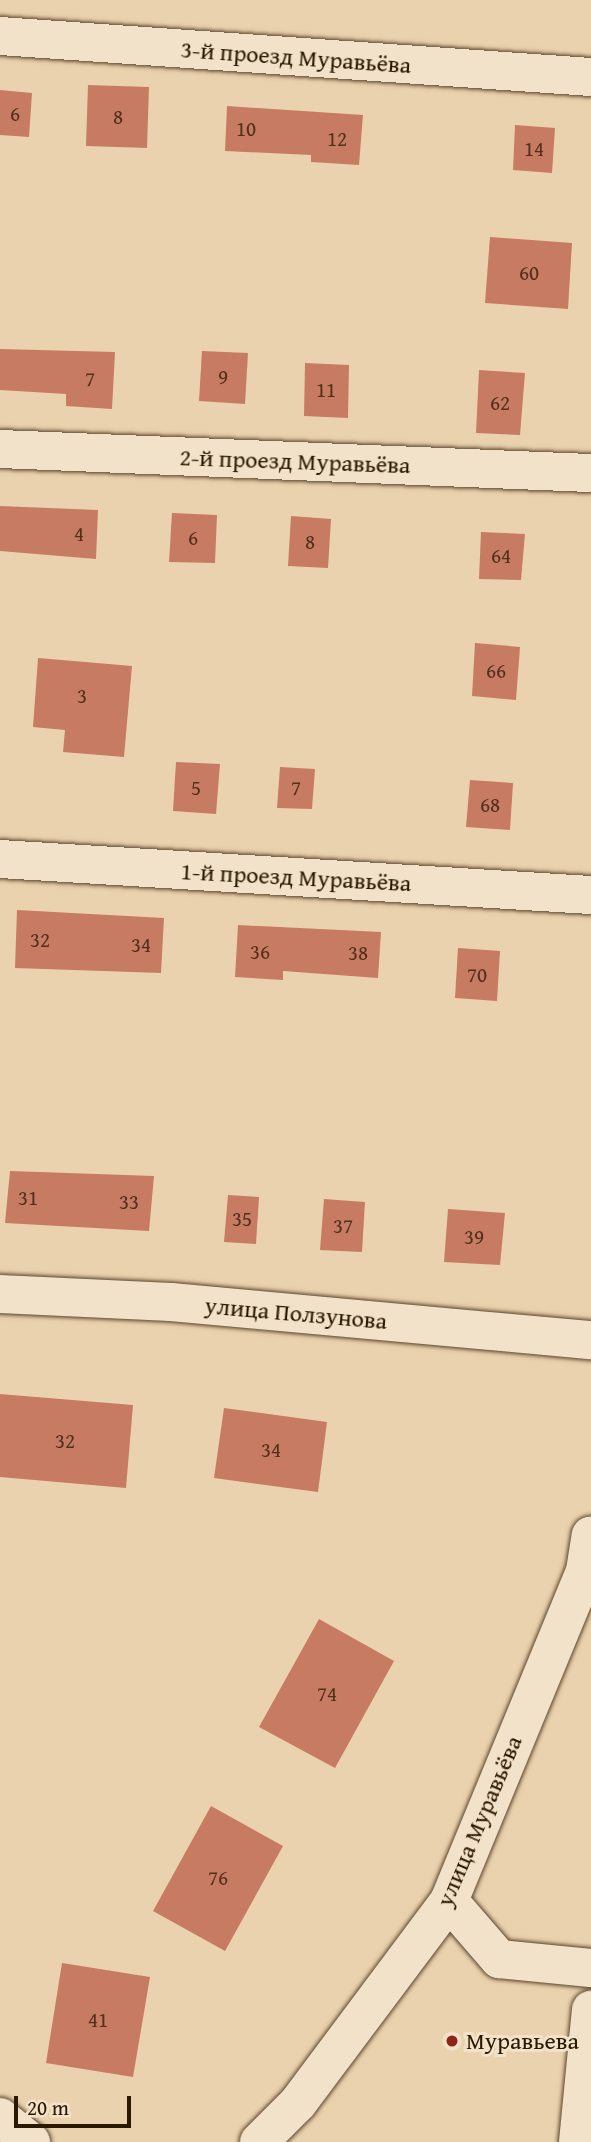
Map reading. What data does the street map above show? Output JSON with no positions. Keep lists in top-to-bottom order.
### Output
{
  "streets": {
    "street": [
      "3-й проезд Муравьёва",
      "2-й проезд Муравьёва",
      "1-й проезд Муравьёва",
      "улица Ползунова",
      "улица Муравьёва"
    ]
  },
  "places": ["Муравьева"],
  "house_numbers": [
    "6",
    "8",
    "10",
    "12",
    "14",
    "60",
    "9",
    "7",
    "11",
    "62",
    "4",
    "6",
    "8",
    "64",
    "66",
    "3",
    "5",
    "7",
    "68",
    "32",
    "34",
    "36",
    "38",
    "70",
    "31",
    "33",
    "35",
    "37",
    "39",
    "32",
    "34",
    "74",
    "76",
    "41"
  ],
  "scale_bar": "20 m"
}
